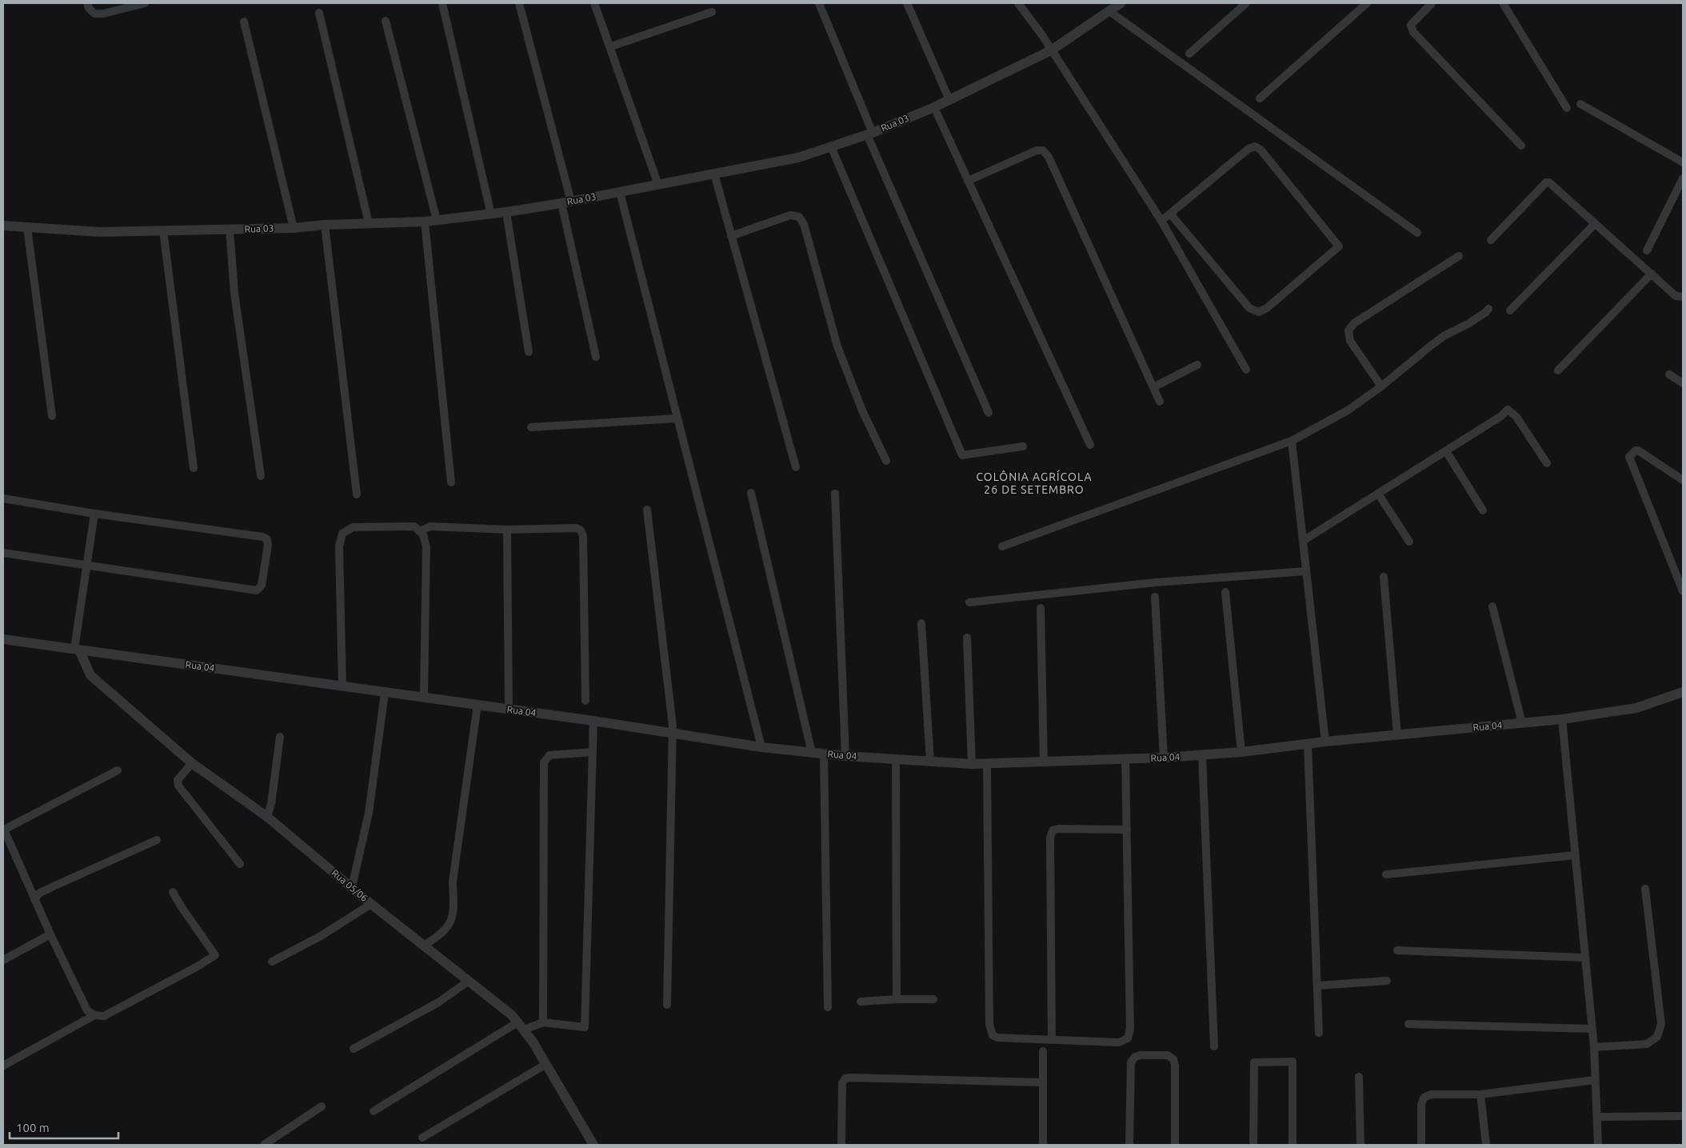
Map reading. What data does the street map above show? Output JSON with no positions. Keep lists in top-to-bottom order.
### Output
{
  "streets": {
    "street": ["Rua 03", "Rua 04", "Rua 05/06"]
  },
  "crossings": [
    ["Rua 04", "Rua 05/06"]
  ],
  "districts": ["COLÔNIA AGRÍCOLA 26 DE SETEMBRO"],
  "scale_bar": "100 m"
}
